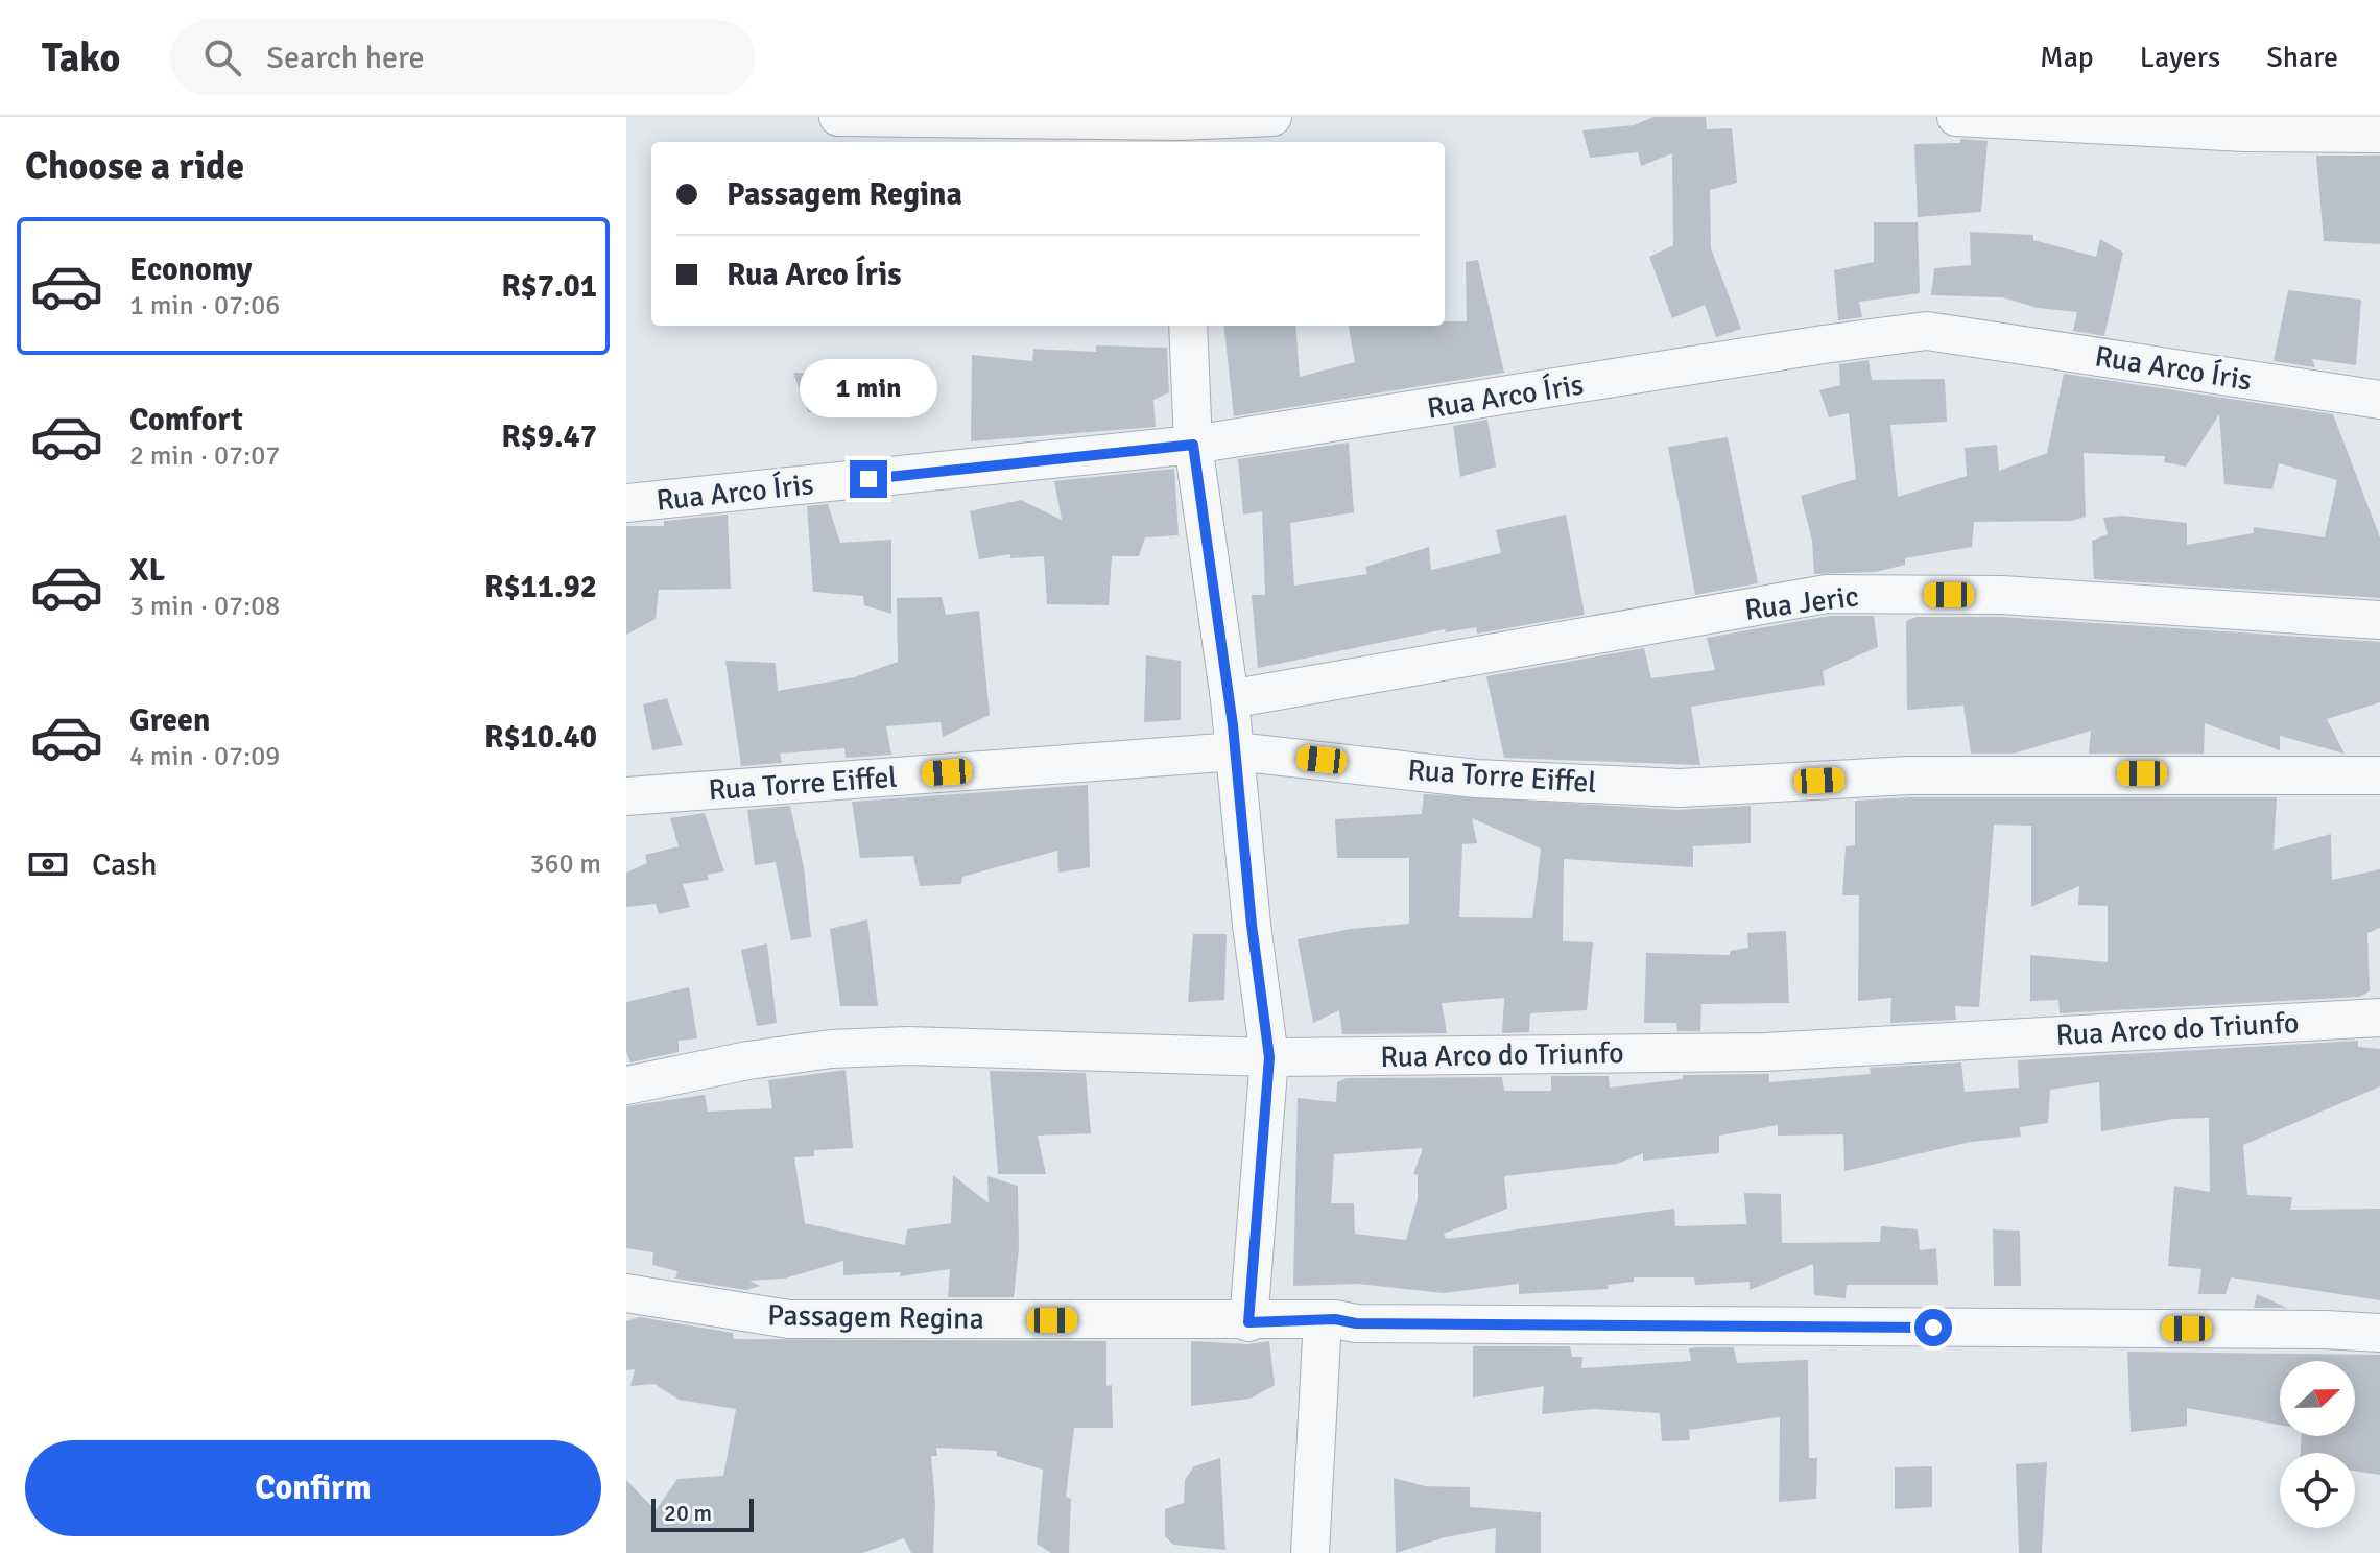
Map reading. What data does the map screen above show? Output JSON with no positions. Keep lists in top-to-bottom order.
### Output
{
  "streets": {
    "street": [
      "Rua Arco Íris",
      "Rua Jeric",
      "Rua Torre Eiffel",
      "Rua Arco do Triunfo",
      "Passagem Regina"
    ]
  },
  "scale_bar": "20 m",
  "north": "right",
  "page": {
    "header": "Tako",
    "search": "Search here",
    "nav": ["Map", "Layers", "Share"],
    "heading": "Choose a ride",
    "banner": ["Passagem Regina", "Rua Arco Íris"],
    "list": [
      {
        "name": "Economy",
        "note": "1 min · 07:06",
        "value": "R$7.01"
      },
      {
        "name": "Comfort",
        "note": "2 min · 07:07",
        "value": "R$9.47"
      },
      {
        "name": "XL",
        "note": "3 min · 07:08",
        "value": "R$11.92"
      },
      {
        "name": "Green",
        "note": "4 min · 07:09",
        "value": "R$10.40"
      }
    ],
    "bubble": "1 min",
    "pay": ["Cash", "360 m"],
    "buttons": "Confirm",
    "scale": "20 m"
  }
}
